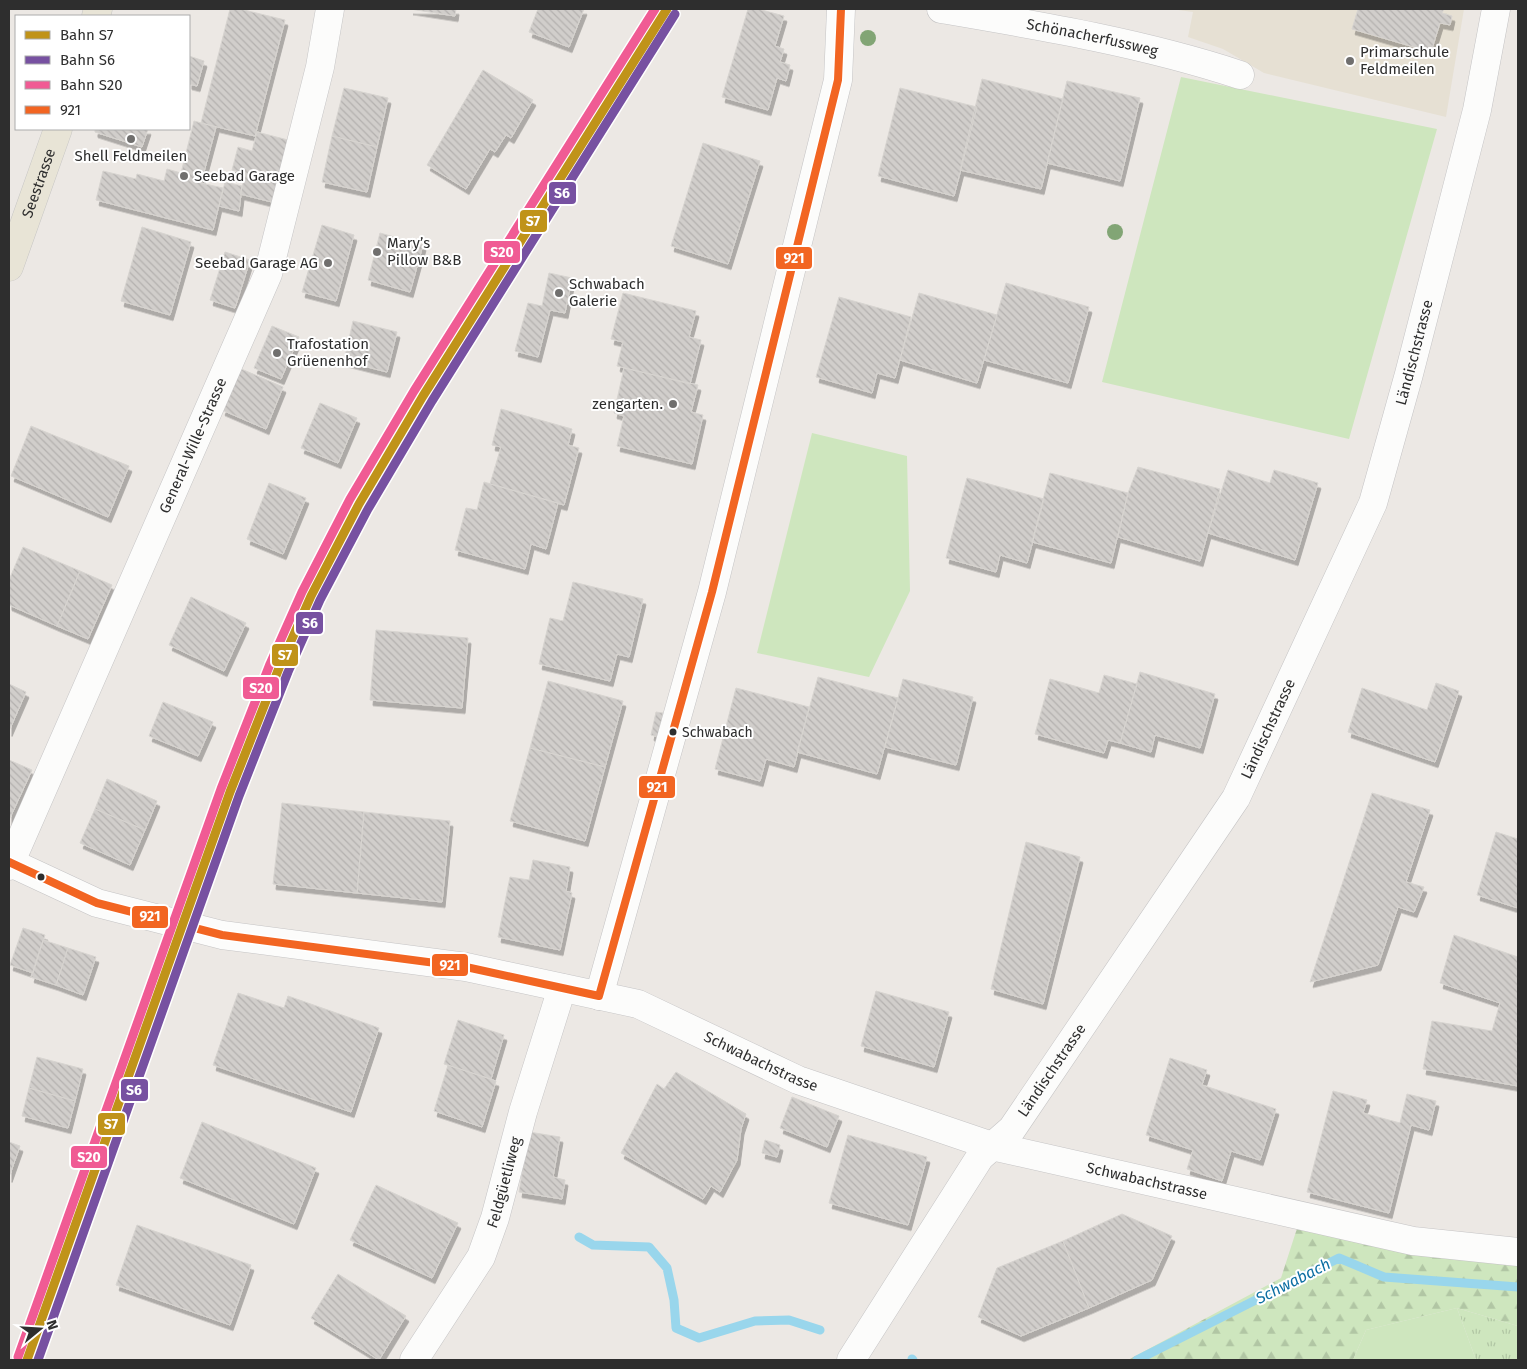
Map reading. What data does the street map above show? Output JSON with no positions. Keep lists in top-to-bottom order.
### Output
{
  "streets": {
    "main road": ["Seestrasse"],
    "street": [
      "Schönacherfussweg",
      "Ländischstrasse",
      "General-Wille-Strasse",
      "Schwabachstrasse",
      "Feldgüetliweg"
    ]
  },
  "crossings": [
    ["Ländischstrasse", "Schwabachstrasse"],
    ["General-Wille-Strasse", "Schwabachstrasse"],
    ["Schwabachstrasse", "Feldgüetliweg"]
  ],
  "water": ["Schwabach"],
  "places": [
    "Primarschule Feldmeilen",
    "Shell Feldmeilen",
    "Seebad Garage",
    "Mary’s Pillow B&B",
    "Seebad Garage AG",
    "Schwabach Galerie",
    "Trafostation Grüenenhof",
    "zengarten.",
    "Schwabach"
  ],
  "lines": [
    "rail line S7",
    "rail line S20",
    "transit line 921",
    "rail line S6"
  ],
  "legend": [
    "Bahn S7",
    "Bahn S6",
    "Bahn S20",
    "921"
  ],
  "north": "right"
}
